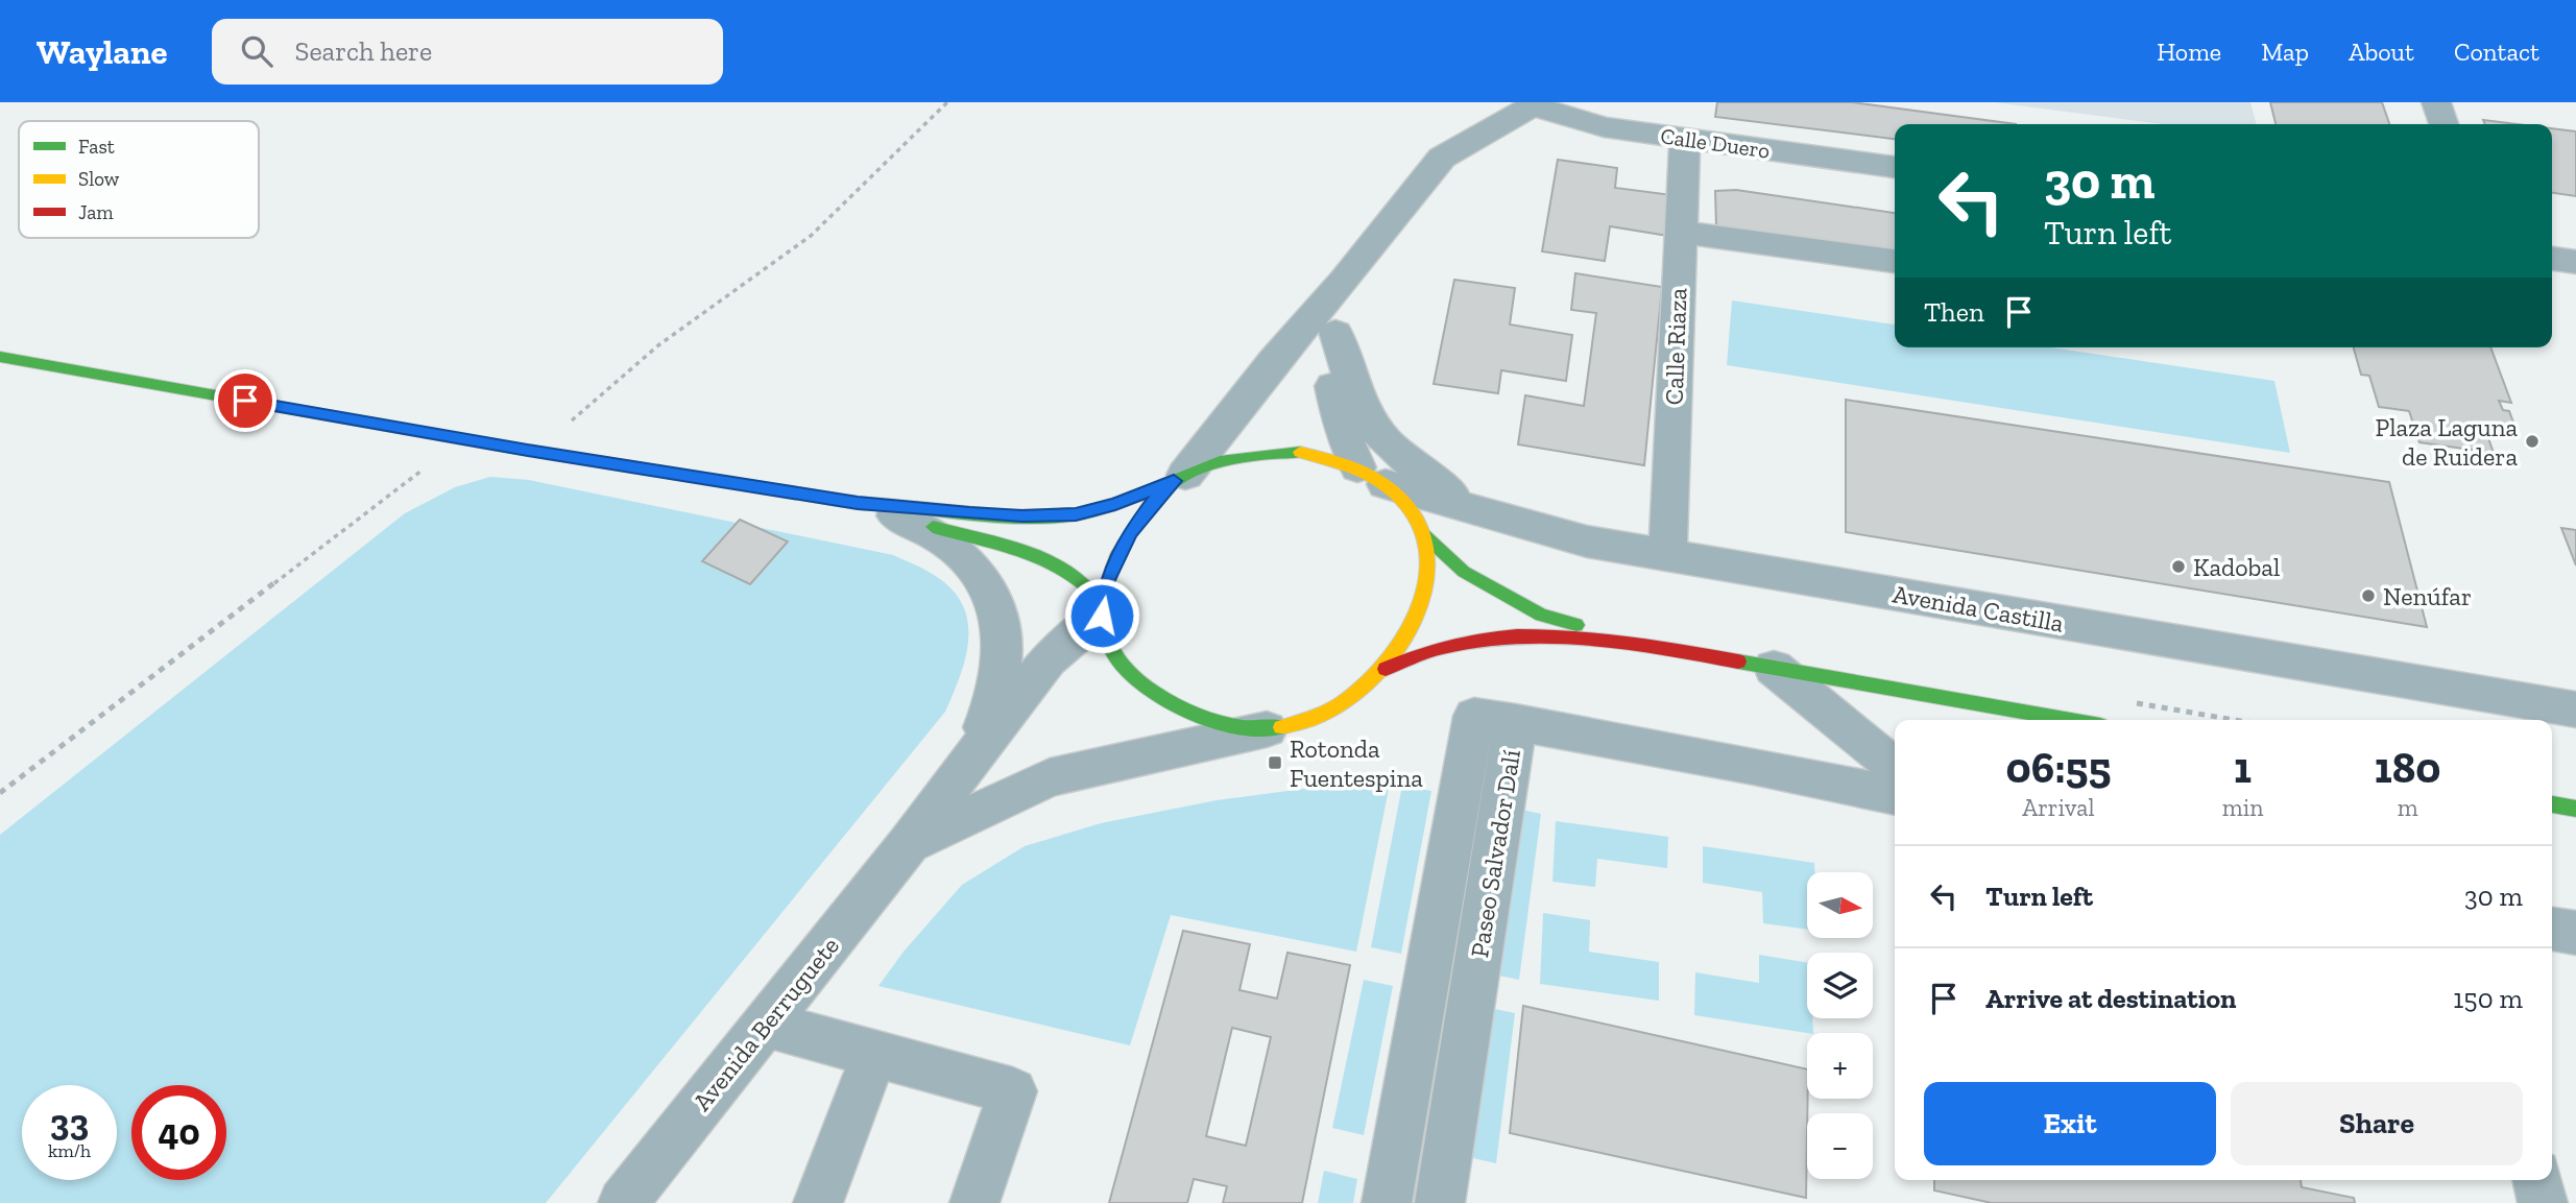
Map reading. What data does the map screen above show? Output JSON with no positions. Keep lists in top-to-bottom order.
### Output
{
  "streets": {
    "street": [
      "Calle Duero",
      "Calle Riaza",
      "Avenida Castilla",
      "Paseo Salvador Dalí",
      "Avenida Berruguete"
    ]
  },
  "crossings": [
    ["Calle Duero", "Calle Riaza"],
    ["Calle Riaza", "Avenida Castilla"]
  ],
  "places": {
    "other": ["Plaza Laguna de Ruidera", "Kadobal", "Nenúfar"],
    "transit": ["Rotonda Fuentespina"]
  },
  "legend": ["Fast", "Slow", "Jam"],
  "north": "right",
  "page": {
    "header": "Waylane",
    "search": "Search here",
    "nav": [
      "Home",
      "Map",
      "About",
      "Contact"
    ],
    "turn": ["30 m", "Turn left"],
    "then": "Then",
    "eta": [
      "06:55",
      "Arrival",
      "1",
      "min",
      "180",
      "m"
    ],
    "list": [
      {
        "name": "Turn left",
        "value": "30 m"
      },
      {
        "name": "Arrive at destination",
        "value": "150 m"
      }
    ],
    "map_buttons": ["+", "−"],
    "buttons": ["Exit", "Share"],
    "speed": "33 km/h",
    "limit": "40"
  }
}
